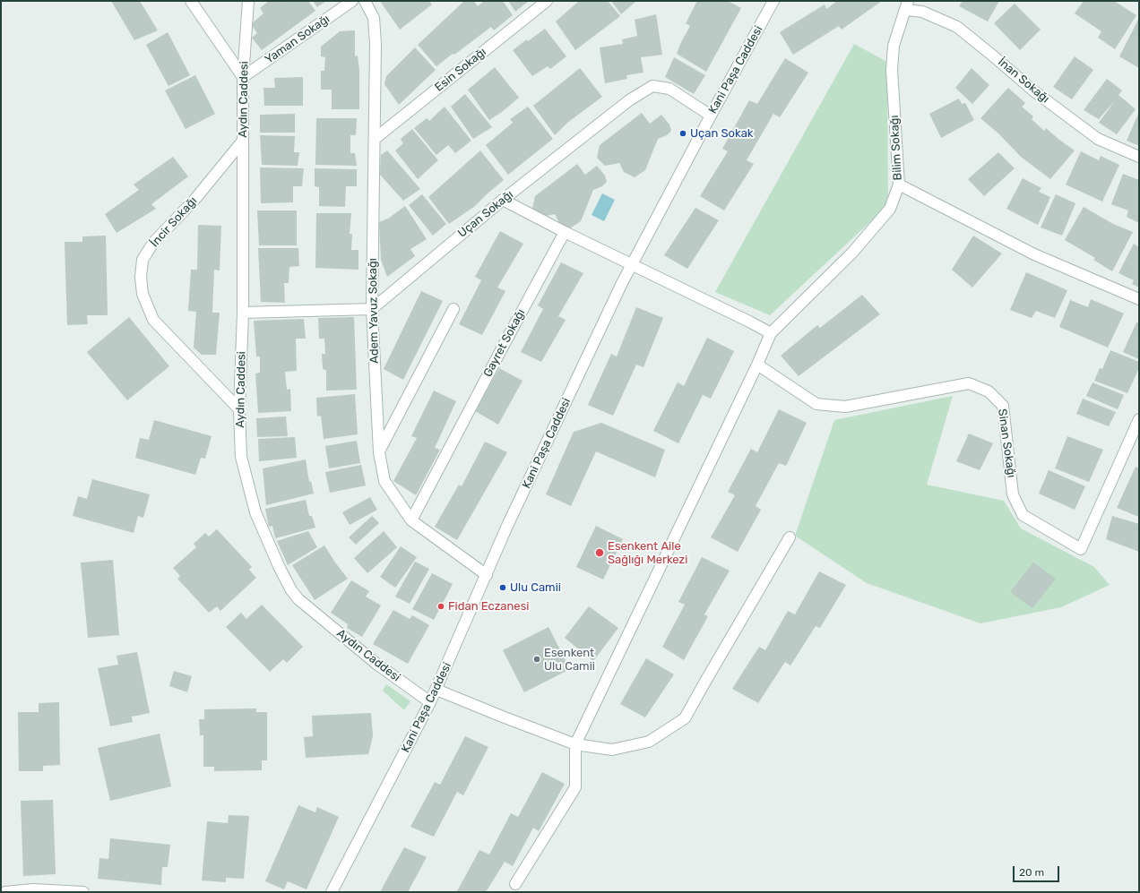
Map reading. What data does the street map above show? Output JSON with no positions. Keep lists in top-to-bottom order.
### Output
{
  "streets": {
    "street": [
      "Yaman Sokağı",
      "Esin Sokağı",
      "Kani Paşa Caddesi",
      "İnan Sokağı",
      "Aydın Caddesi",
      "Bilim Sokağı",
      "Uçan Sokağı",
      "İncir Sokağı",
      "Adem Yavuz Sokağı",
      "Gayret Sokağı",
      "Sinan Sokağı"
    ]
  },
  "crossings": [
    ["Yaman Sokağı", "Aydın Caddesi"],
    ["Esin Sokağı", "Adem Yavuz Sokağı"],
    ["Kani Paşa Caddesi", "Aydın Caddesi"],
    ["Kani Paşa Caddesi", "Uçan Sokağı"],
    ["Kani Paşa Caddesi", "Adem Yavuz Sokağı"],
    ["İnan Sokağı", "Bilim Sokağı"],
    ["Aydın Caddesi", "İncir Sokağı"],
    ["Uçan Sokağı", "Adem Yavuz Sokağı"],
    ["Adem Yavuz Sokağı", "Gayret Sokağı"]
  ],
  "places": [
    "Uçan Sokak",
    "Esenkent Aile Sağlığı Merkezi",
    "Ulu Camii",
    "Fidan Eczanesi",
    "Esenkent Ulu Camii"
  ],
  "scale_bar": "20 m"
}
